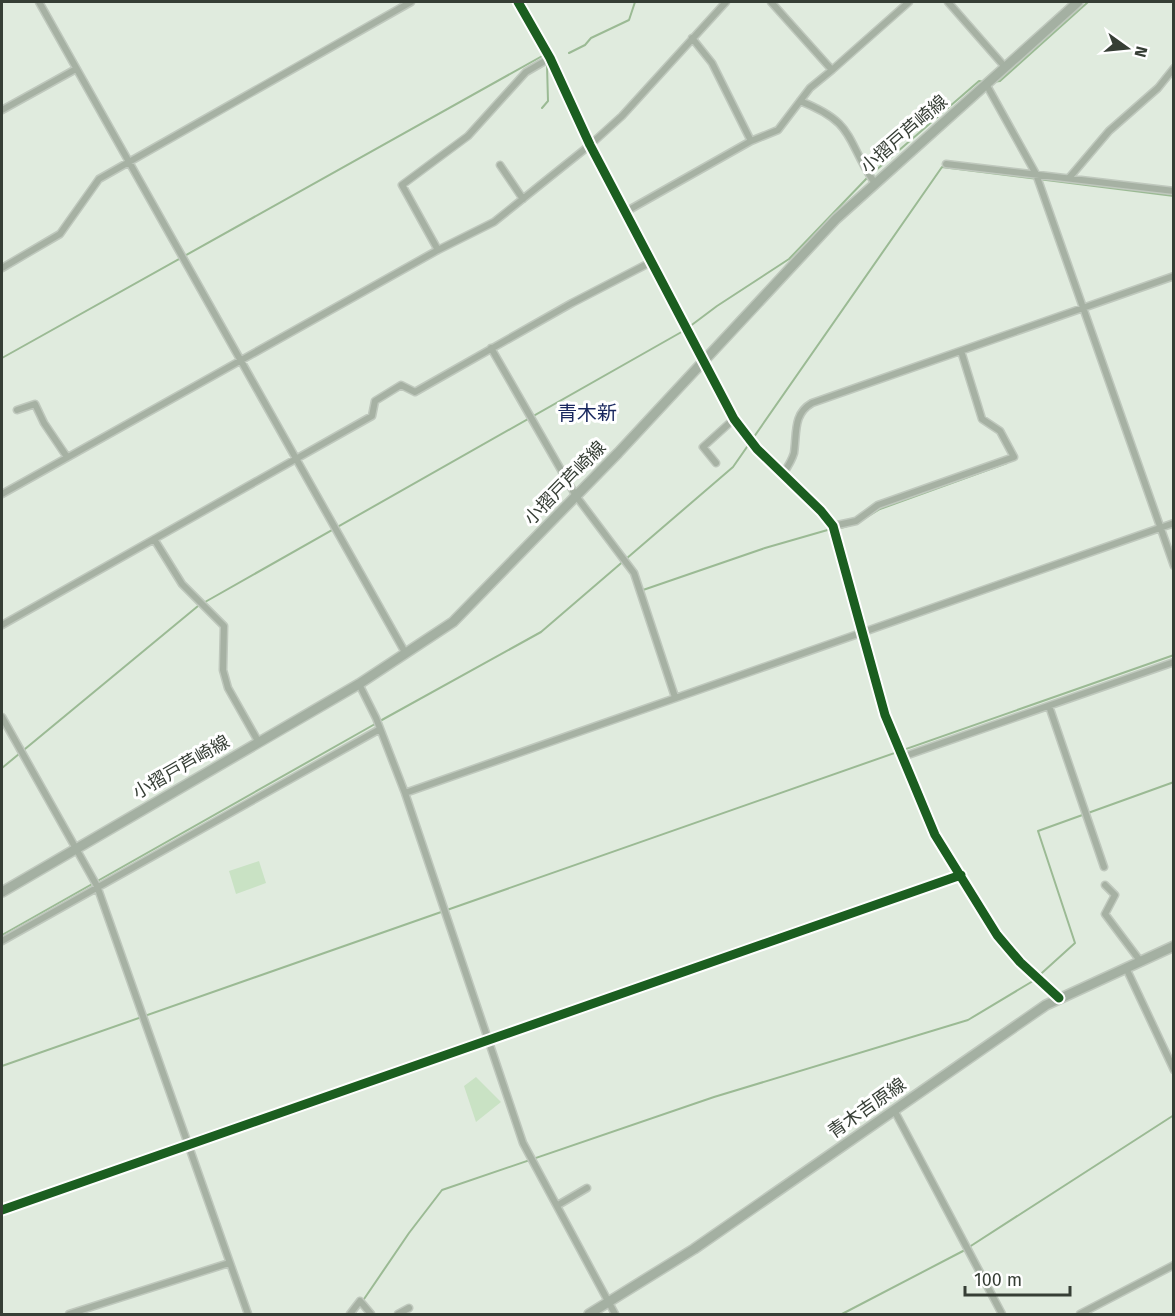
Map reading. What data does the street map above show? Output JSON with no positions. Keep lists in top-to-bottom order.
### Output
{
  "streets": {
    "main road": ["小摺戸芦崎線", "青木吉原線"]
  },
  "districts": ["青木新"],
  "scale_bar": "100 m",
  "north": "right"
}
